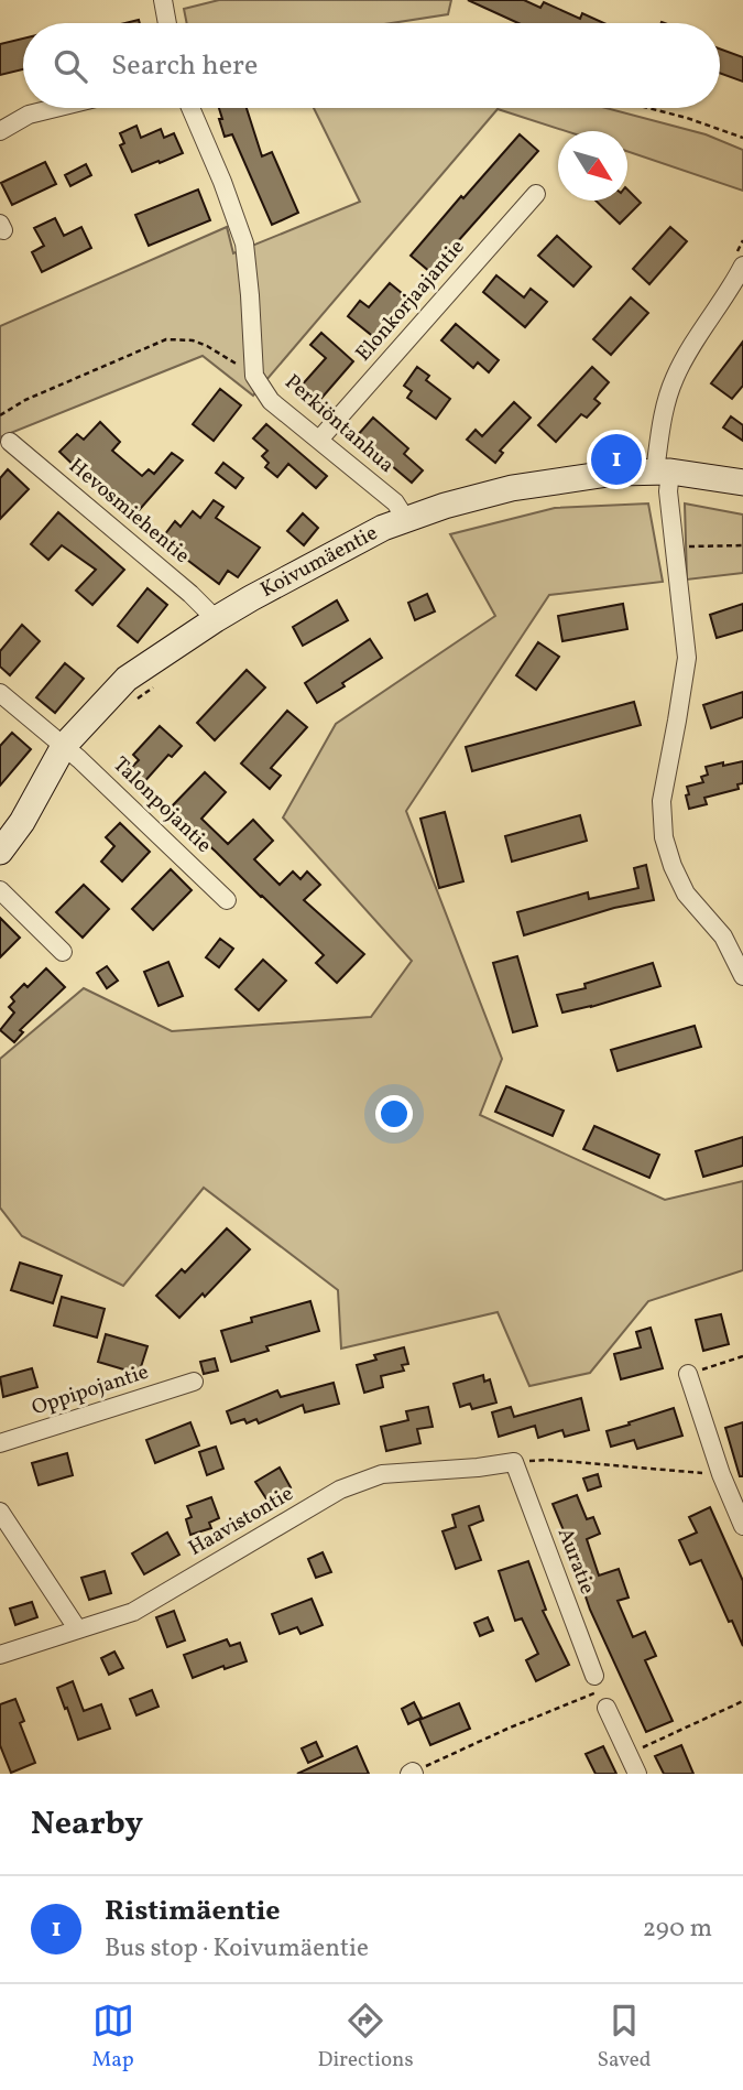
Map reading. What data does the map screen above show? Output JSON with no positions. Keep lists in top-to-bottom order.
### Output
{
  "streets": {
    "street": [
      "Elonkorjaajantie",
      "Perkiöntanhua",
      "Hevosmiehentie",
      "Koivumäentie",
      "Talonpojantie",
      "Oppipojantie",
      "Haavistontie",
      "Auratie"
    ]
  },
  "crossings": [
    ["Elonkorjaajantie", "Perkiöntanhua"],
    ["Perkiöntanhua", "Koivumäentie"],
    ["Hevosmiehentie", "Koivumäentie"],
    ["Koivumäentie", "Talonpojantie"],
    ["Haavistontie", "Auratie"]
  ],
  "north": "bottom right",
  "page": {
    "search": "Search here",
    "pins": "1",
    "heading": "Nearby",
    "list": [
      {
        "mark": "1",
        "name": "Ristimäentie",
        "note": "Bus stop · Koivumäentie",
        "value": "290 m"
      }
    ],
    "nav": ["Map", "Directions", "Saved"]
  }
}
